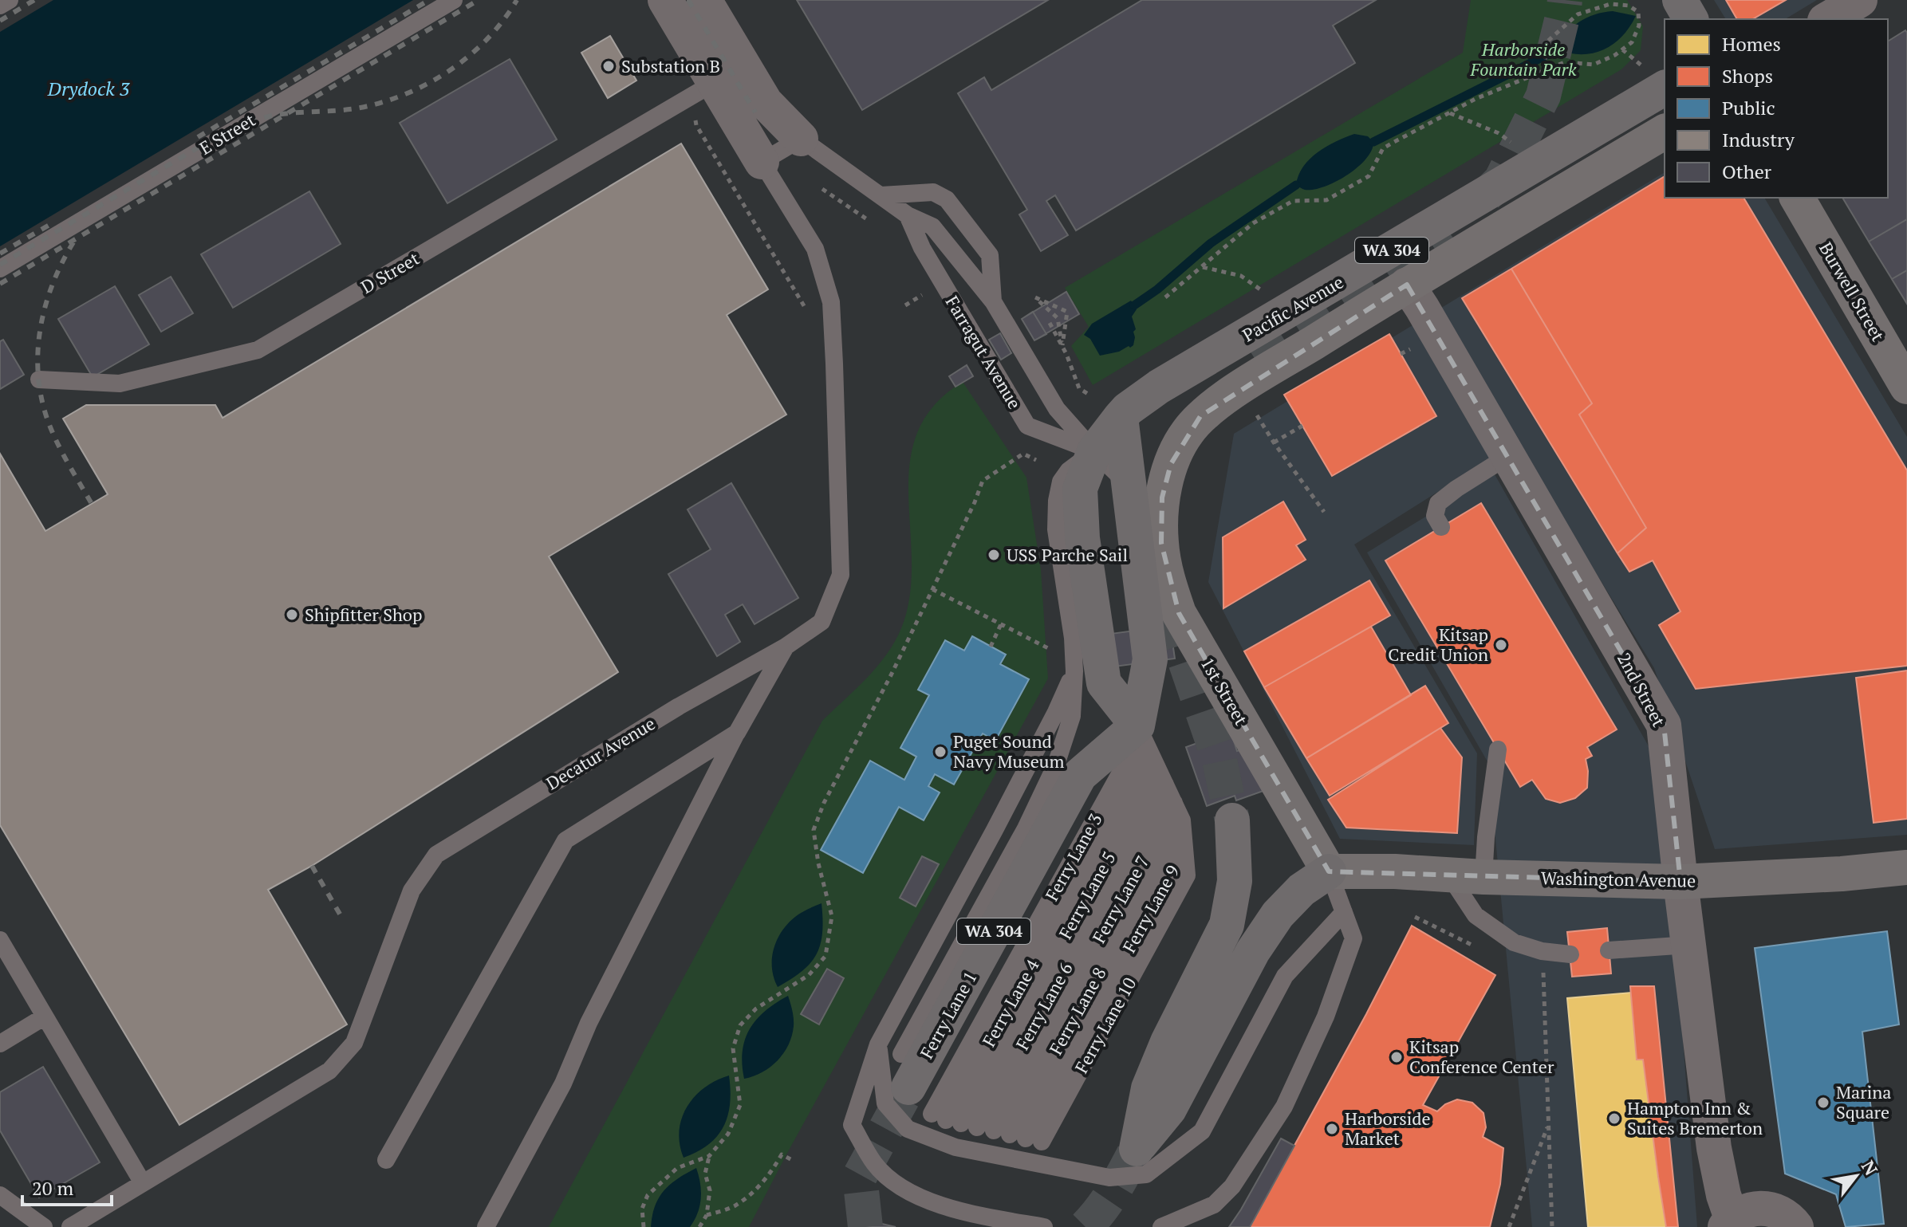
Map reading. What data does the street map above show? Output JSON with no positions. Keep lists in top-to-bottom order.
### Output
{
  "streets": {
    "highway": ["WA 304", "Pacific Avenue", "Ferry Lane 1"],
    "main road": ["Burwell Street", "1st Street", "Washington Avenue"],
    "street": ["Farragut Avenue", "2nd Street"],
    "lane": [
      "E Street",
      "D Street",
      "Decatur Avenue",
      "Ferry Lane 3",
      "Ferry Lane 5",
      "Ferry Lane 7",
      "Ferry Lane 9",
      "Ferry Lane 6",
      "Ferry Lane 8",
      "Ferry Lane 10"
    ]
  },
  "crossings": [
    ["WA 304", "Ferry Lane 3"],
    ["WA 304", "Ferry Lane 5"],
    ["WA 304", "Ferry Lane 7"],
    ["WA 304", "Ferry Lane 9"],
    ["WA 304", "Ferry Lane 6"],
    ["WA 304", "Ferry Lane 8"],
    ["WA 304", "Ferry Lane 1"],
    ["WA 304", "Ferry Lane 10"],
    ["Pacific Avenue", "Farragut Avenue"],
    ["Farragut Avenue", "1st Street"],
    ["2nd Street", "Washington Avenue"],
    ["1st Street", "Washington Avenue"],
    ["Ferry Lane 3", "Ferry Lane 5"],
    ["Ferry Lane 3", "Ferry Lane 7"],
    ["Ferry Lane 3", "Ferry Lane 9"],
    ["Ferry Lane 3", "Ferry Lane 6"],
    ["Ferry Lane 3", "Ferry Lane 8"],
    ["Ferry Lane 3", "Ferry Lane 1"],
    ["Ferry Lane 3", "Ferry Lane 10"],
    ["Ferry Lane 5", "Ferry Lane 7"],
    ["Ferry Lane 5", "Ferry Lane 9"],
    ["Ferry Lane 5", "Ferry Lane 6"],
    ["Ferry Lane 5", "Ferry Lane 8"],
    ["Ferry Lane 5", "Ferry Lane 1"],
    ["Ferry Lane 5", "Ferry Lane 10"],
    ["Ferry Lane 7", "Ferry Lane 9"],
    ["Ferry Lane 7", "Ferry Lane 6"],
    ["Ferry Lane 7", "Ferry Lane 8"],
    ["Ferry Lane 7", "Ferry Lane 1"],
    ["Ferry Lane 7", "Ferry Lane 10"],
    ["Ferry Lane 9", "Ferry Lane 6"],
    ["Ferry Lane 9", "Ferry Lane 8"],
    ["Ferry Lane 9", "Ferry Lane 1"],
    ["Ferry Lane 9", "Ferry Lane 10"],
    ["Ferry Lane 6", "Ferry Lane 8"],
    ["Ferry Lane 6", "Ferry Lane 1"],
    ["Ferry Lane 6", "Ferry Lane 10"],
    ["Ferry Lane 8", "Ferry Lane 1"],
    ["Ferry Lane 8", "Ferry Lane 10"],
    ["Ferry Lane 1", "Ferry Lane 10"]
  ],
  "water": ["Drydock 3"],
  "parks": ["Harborside Fountain Park"],
  "places": [
    "Substation B",
    "USS Parche Sail",
    "Shipfitter Shop",
    "Kitsap Credit Union",
    "Puget Sound Navy Museum",
    "Kitsap Conference Center",
    "Marina Square",
    "Hampton Inn & Suites Bremerton",
    "Harborside Market"
  ],
  "legend": [
    "Homes",
    "Shops",
    "Public",
    "Industry",
    "Other"
  ],
  "scale_bar": "20 m",
  "north": "top right"
}
